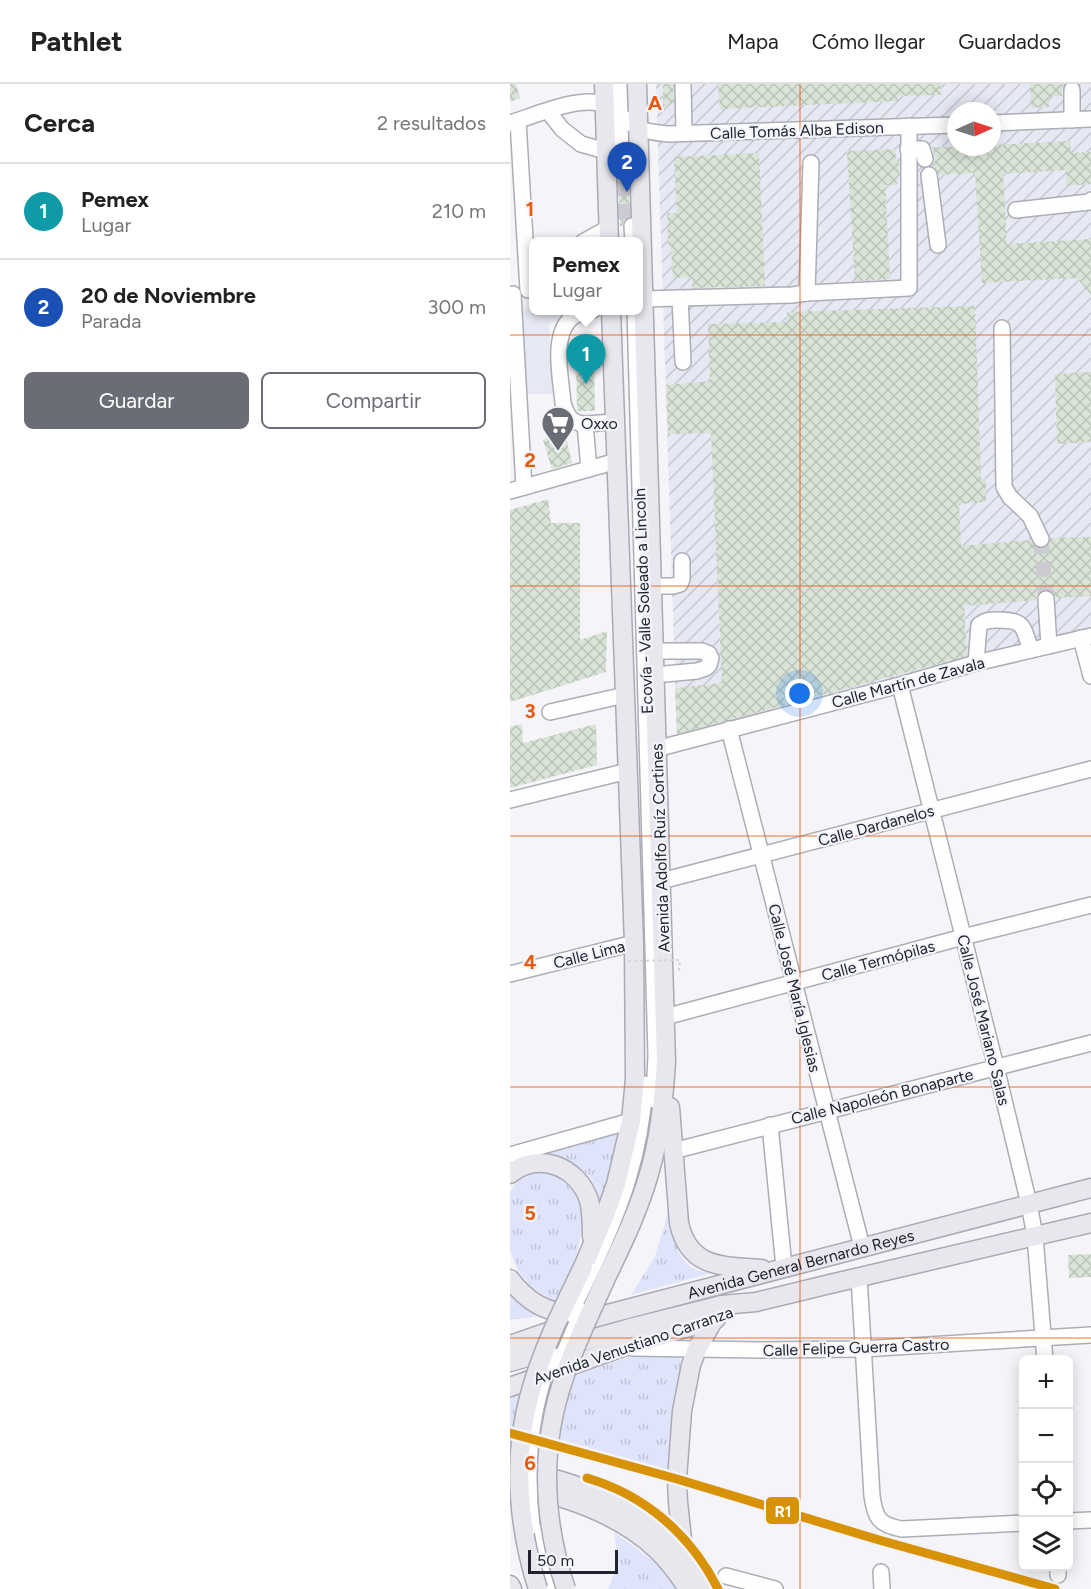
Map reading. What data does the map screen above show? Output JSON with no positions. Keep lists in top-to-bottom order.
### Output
{
  "streets": {
    "main road": ["Avenida Adolfo Ruíz Cortines", "Avenida General Bernardo Reyes", "Avenida Venustiano Carranza"],
    "street": [
      "Calle Tomás Alba Edison",
      "Ecovía - Valle Soleado a Lincoln",
      "Calle Martín de Zavala",
      "Calle Dardanelos",
      "Calle Lima",
      "Calle Termópilas",
      "Calle José María Iglesias",
      "Calle José Mariano Salas",
      "Calle Napoleón Bonaparte",
      "Calle Felipe Guerra Castro"
    ]
  },
  "crossings": [
    ["Calle Tomás Alba Edison", "Avenida Adolfo Ruíz Cortines"],
    ["Ecovía - Valle Soleado a Lincoln", "Avenida Adolfo Ruíz Cortines"],
    ["Calle Martín de Zavala", "Avenida Adolfo Ruíz Cortines"],
    ["Calle Martín de Zavala", "Calle José María Iglesias"],
    ["Calle Martín de Zavala", "Calle José Mariano Salas"],
    ["Calle Dardanelos", "Avenida Adolfo Ruíz Cortines"],
    ["Calle Dardanelos", "Calle José María Iglesias"],
    ["Calle Dardanelos", "Calle José Mariano Salas"],
    ["Avenida Adolfo Ruíz Cortines", "Calle Lima"],
    ["Avenida Adolfo Ruíz Cortines", "Calle Termópilas"],
    ["Calle Termópilas", "Calle José María Iglesias"],
    ["Calle Termópilas", "Calle José Mariano Salas"],
    ["Calle José María Iglesias", "Calle Napoleón Bonaparte"],
    ["Calle José María Iglesias", "Avenida General Bernardo Reyes"],
    ["Calle José Mariano Salas", "Calle Napoleón Bonaparte"],
    ["Calle José Mariano Salas", "Avenida General Bernardo Reyes"],
    ["Calle José Mariano Salas", "Calle Felipe Guerra Castro"],
    ["Avenida General Bernardo Reyes", "Avenida Venustiano Carranza"],
    ["Avenida Venustiano Carranza", "Calle Felipe Guerra Castro"]
  ],
  "places": {
    "supermarket": ["Oxxo"]
  },
  "lines": ["transit line R1"],
  "scale_bar": "50 m",
  "north": "right",
  "page": {
    "header": "Pathlet",
    "nav": ["Mapa", "Cómo llegar", "Guardados"],
    "heading": ["Cerca", "2 resultados"],
    "pins": ["2", "1"],
    "list": [
      {
        "mark": "1",
        "name": "Pemex",
        "note": "Lugar",
        "value": "210 m"
      },
      {
        "mark": "2",
        "name": "20 de Noviembre",
        "note": "Parada",
        "value": "300 m"
      }
    ],
    "popup": ["Pemex", "Lugar"],
    "buttons": ["Guardar", "Compartir"],
    "map_buttons": ["+", "−"],
    "scale": "50 m"
  },
  "grid": {
    "columns": ["A"],
    "rows": [
      "1",
      "2",
      "3",
      "4",
      "5",
      "6"
    ]
  }
}
